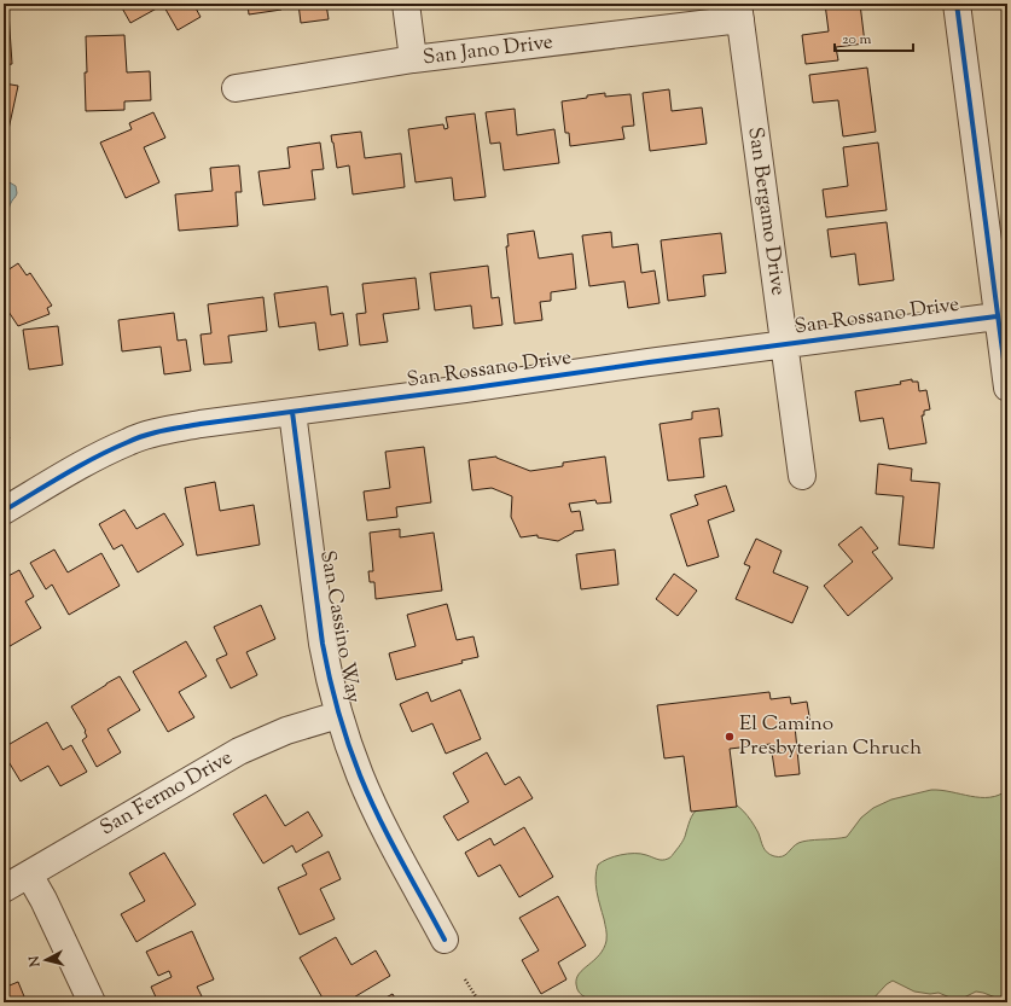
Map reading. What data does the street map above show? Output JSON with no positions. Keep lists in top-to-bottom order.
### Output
{
  "streets": {
    "street": [
      "San Jano Drive",
      "San Bergamo Drive",
      "San Rossano Drive",
      "San Cassino Way",
      "San Fermo Drive"
    ]
  },
  "crossings": [
    ["San Jano Drive", "San Bergamo Drive"],
    ["San Bergamo Drive", "San Rossano Drive"],
    ["San Rossano Drive", "San Cassino Way"],
    ["San Cassino Way", "San Fermo Drive"]
  ],
  "places": ["El Camino Presbyterian Chruch"],
  "scale_bar": "20 m",
  "north": "left"
}
